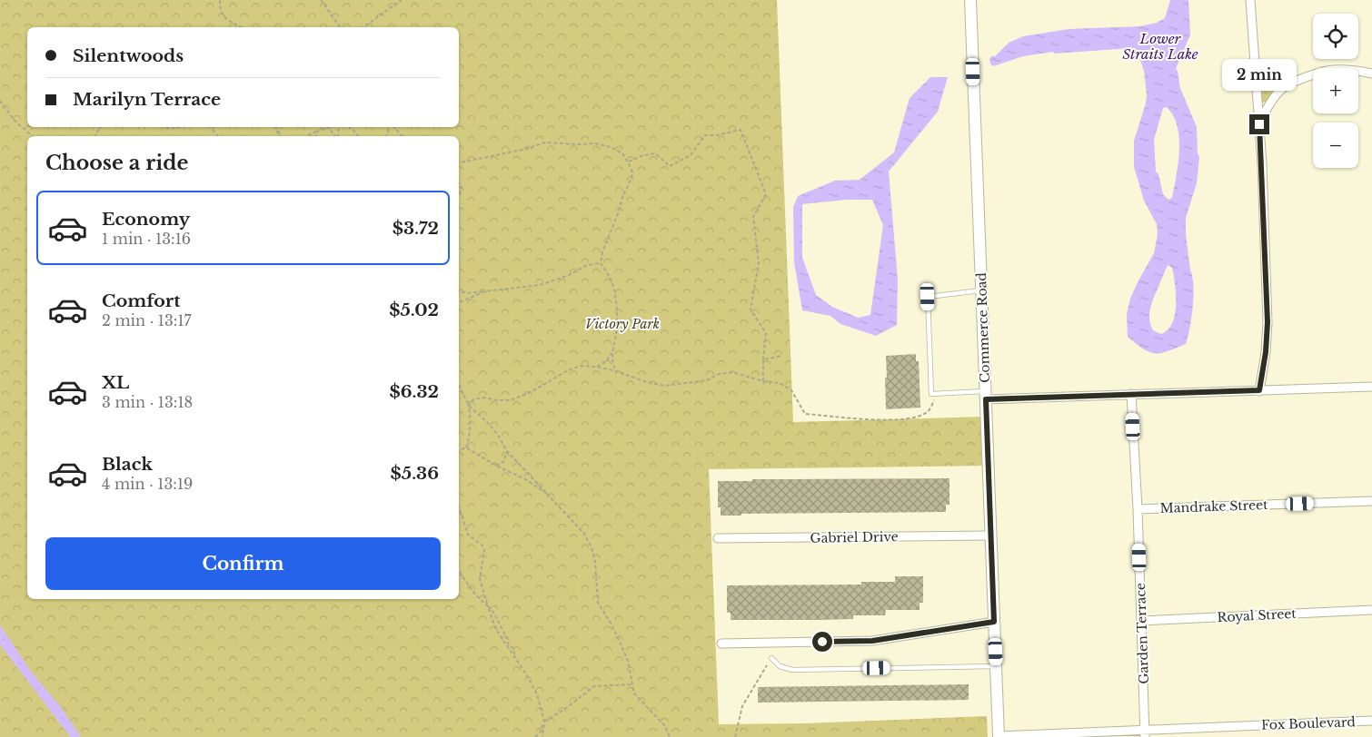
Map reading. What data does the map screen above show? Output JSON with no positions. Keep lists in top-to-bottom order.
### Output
{
  "streets": {
    "main road": ["Commerce Road"],
    "street": [
      "Mandrake Street",
      "Gabriel Drive",
      "Royal Street",
      "Garden Terrace",
      "Fox Boulevard"
    ]
  },
  "crossings": [
    ["Commerce Road", "Gabriel Drive"],
    ["Commerce Road", "Fox Boulevard"],
    ["Mandrake Street", "Garden Terrace"],
    ["Royal Street", "Garden Terrace"],
    ["Garden Terrace", "Fox Boulevard"]
  ],
  "water": ["Lower Straits Lake"],
  "parks": ["Victory Park"],
  "page": {
    "map_buttons": ["+", "−"],
    "banner": ["Silentwoods", "Marilyn Terrace"],
    "bubble": "2 min",
    "heading": "Choose a ride",
    "list": [
      {
        "name": "Economy",
        "note": "1 min · 13:16",
        "value": "$3.72"
      },
      {
        "name": "Comfort",
        "note": "2 min · 13:17",
        "value": "$5.02"
      },
      {
        "name": "XL",
        "note": "3 min · 13:18",
        "value": "$6.32"
      },
      {
        "name": "Black",
        "note": "4 min · 13:19",
        "value": "$5.36"
      }
    ],
    "buttons": "Confirm"
  }
}
